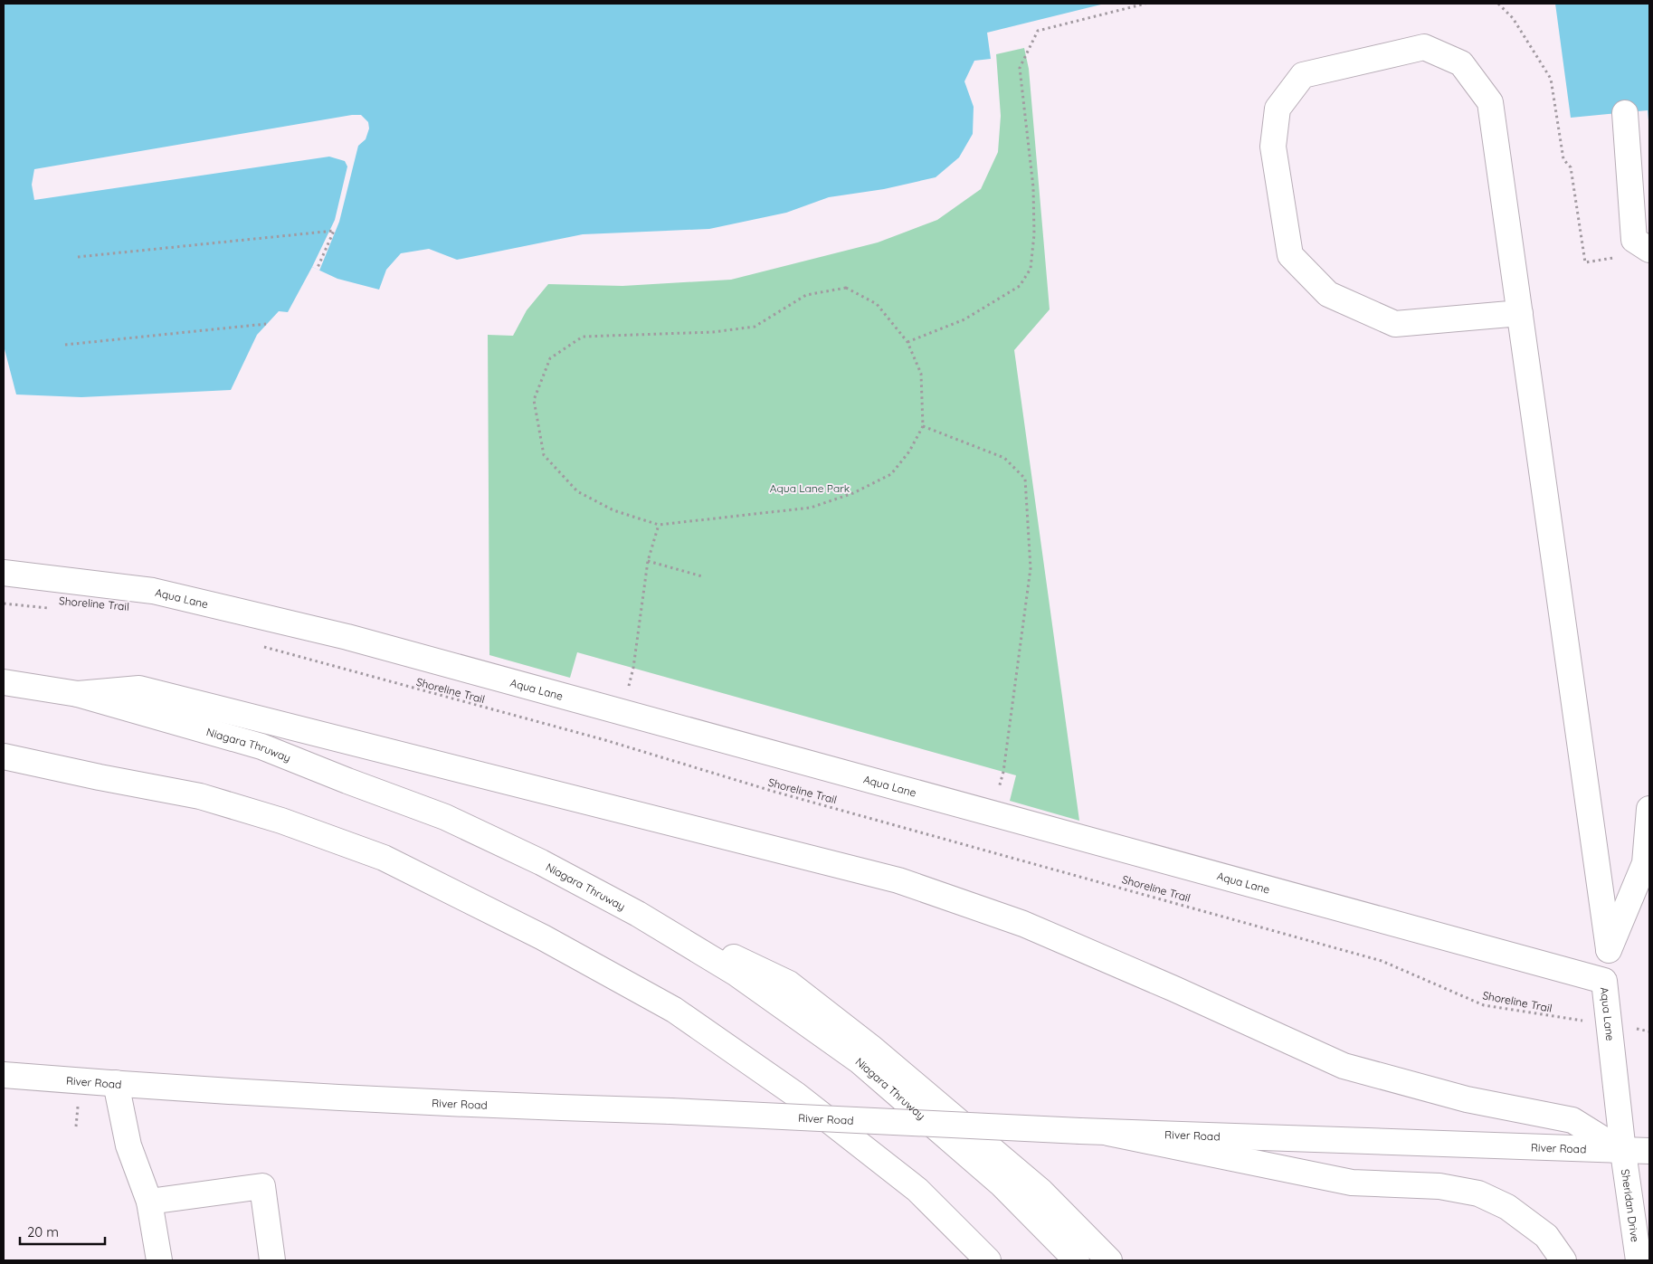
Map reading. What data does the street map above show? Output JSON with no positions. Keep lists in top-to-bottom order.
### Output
{
  "streets": {
    "main road": [
      "Aqua Lane",
      "Niagara Thruway",
      "River Road",
      "Sheridan Drive"
    ],
    "path": ["Shoreline Trail"]
  },
  "crossings": [
    ["Aqua Lane", "River Road"],
    ["Aqua Lane", "Sheridan Drive"],
    ["River Road", "Sheridan Drive"]
  ],
  "parks": ["Aqua Lane Park"],
  "scale_bar": "20 m"
}
